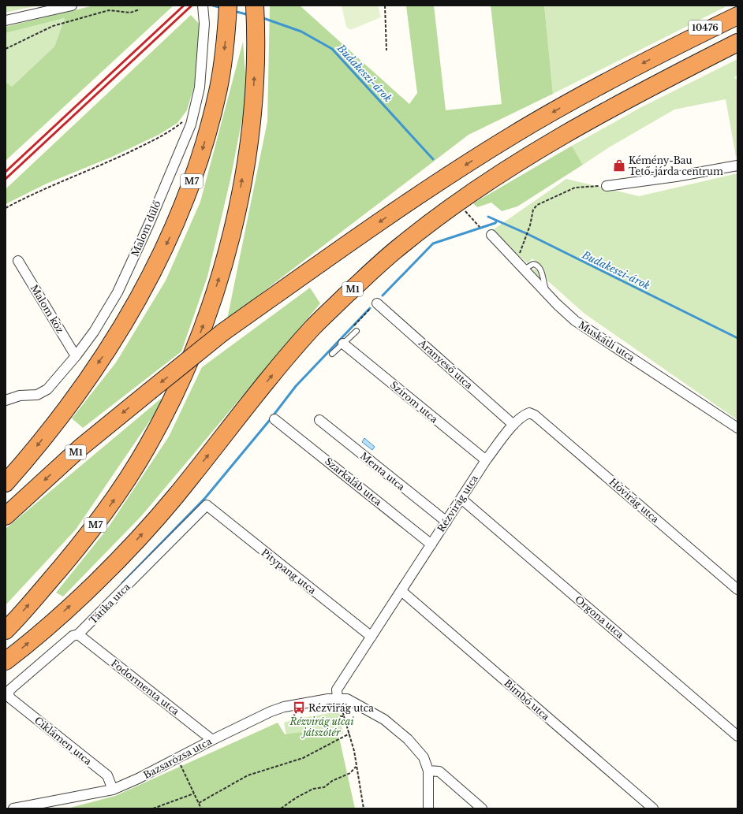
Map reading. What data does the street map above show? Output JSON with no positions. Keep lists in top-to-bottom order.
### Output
{
  "streets": {
    "highway": ["10476", "M7", "M1"],
    "street": [
      "Malom dűlő",
      "Malom köz",
      "Muskátli utca",
      "Aranyeső utca",
      "Szirom utca",
      "Menta utca",
      "Szarkaláb utca",
      "Hóvirág utca",
      "Rézvirág utca",
      "Pitypang utca",
      "Tátika utca",
      "Orgona utca",
      "Fodormenta utca",
      "Bimbó utca",
      "Ciklámen utca",
      "Bazsarózsa utca"
    ]
  },
  "crossings": [
    ["10476", "M1"],
    ["Malom dűlő", "Malom köz"],
    ["Aranyeső utca", "Rézvirág utca"],
    ["Szirom utca", "Rézvirág utca"],
    ["Menta utca", "Rézvirág utca"],
    ["Szarkaláb utca", "Rézvirág utca"],
    ["Hóvirág utca", "Rézvirág utca"],
    ["Rézvirág utca", "Pitypang utca"],
    ["Rézvirág utca", "Orgona utca"],
    ["Rézvirág utca", "Bimbó utca"],
    ["Rézvirág utca", "Bazsarózsa utca"],
    ["Pitypang utca", "Tátika utca"],
    ["Tátika utca", "Fodormenta utca"],
    ["Tátika utca", "Ciklámen utca"],
    ["Fodormenta utca", "Bazsarózsa utca"],
    ["Ciklámen utca", "Bazsarózsa utca"]
  ],
  "water": ["Budakeszi-árok"],
  "parks": ["Rézvirág utcai játszótér"],
  "places": {
    "shop": ["Kémény-Bau Tető-járda centrum"],
    "bus stop": ["Rézvirág utca"]
  }
}
